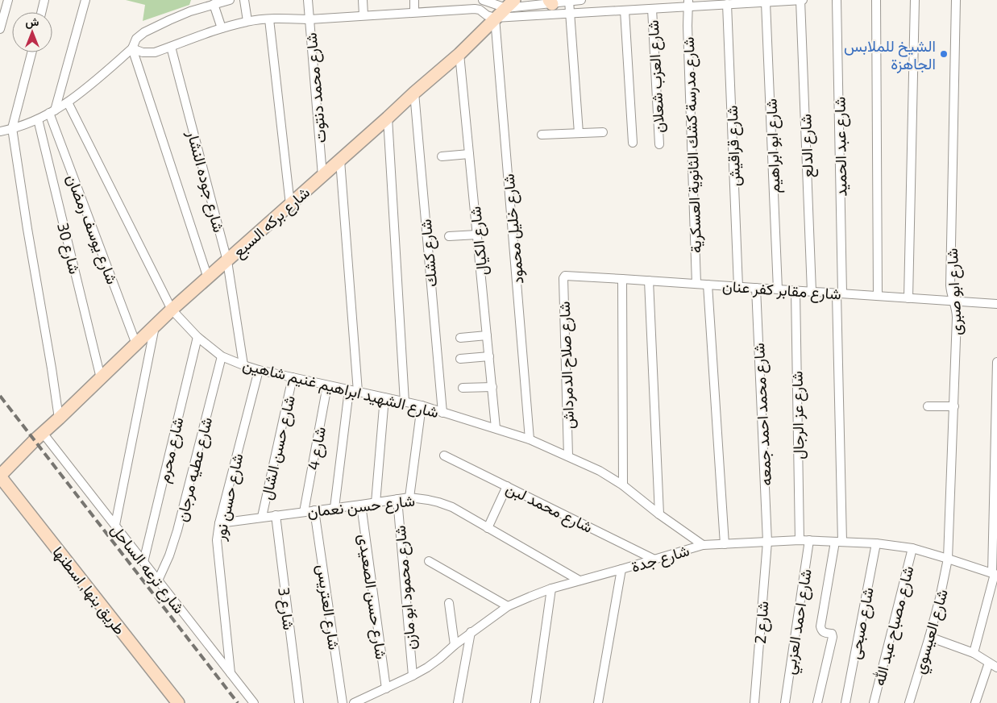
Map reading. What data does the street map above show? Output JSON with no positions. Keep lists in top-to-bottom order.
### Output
{
  "streets": {
    "main road": ["شارع بركه السبع", "طريق بنها, اسطنها"],
    "street": [
      "شارع العزب شعلان",
      "شارع محمد دنتوت",
      "شارع مدرسة كشك الثانوية العسكرية",
      "شارع قراقيش",
      "شارع ابو ابراهيم",
      "شارع الدلع",
      "شارع عبد الحميد",
      "شارع جوده النشار",
      "شارع يوسف رمضان",
      "شارع خليل محمود",
      "شارع الكيال",
      "شارع 30",
      "شارع كشك",
      "شارع مقابر كفر عنان",
      "شارع ابو صبرى",
      "شارع صلاح الدمرداش",
      "شارع الشهيد ابراهيم غنيم شاهين",
      "شارع محمد احمد جمعه",
      "شارع عز الرجال",
      "شارع حسن الشال",
      "شارع 4",
      "شارع محرم",
      "شارع عطيه مرجان",
      "شارع حسن نور",
      "شارع حسن نعمان",
      "شارع محمد لبن",
      "شارع جدة",
      "شارع ترعه الساحل",
      "شارع محمود ابو مازن",
      "شارع حسن الصعيدى",
      "شارع العتريس",
      "شارع 3",
      "شارع احمد العزبي",
      "شارع 2",
      "شارع صبحى",
      "شارع مصباح عبد الله",
      "شارع العيسوي"
    ]
  },
  "crossings": [
    ["شارع محمد دنتوت", "شارع بركه السبع"],
    ["شارع مدرسة كشك الثانوية العسكرية", "شارع مقابر كفر عنان"],
    ["شارع قراقيش", "شارع مقابر كفر عنان"],
    ["شارع ابو ابراهيم", "شارع مقابر كفر عنان"],
    ["شارع الدلع", "شارع مقابر كفر عنان"],
    ["شارع عبد الحميد", "شارع مقابر كفر عنان"],
    ["شارع عبد الحميد", "شارع جدة"],
    ["شارع جوده النشار", "شارع بركه السبع"],
    ["شارع جوده النشار", "شارع الشهيد ابراهيم غنيم شاهين"],
    ["شارع بركه السبع", "شارع يوسف رمضان"],
    ["شارع بركه السبع", "شارع خليل محمود"],
    ["شارع بركه السبع", "شارع الكيال"],
    ["شارع بركه السبع", "شارع 30"],
    ["شارع بركه السبع", "شارع كشك"],
    ["شارع بركه السبع", "شارع الشهيد ابراهيم غنيم شاهين"],
    ["شارع بركه السبع", "شارع ترعه الساحل"],
    ["شارع بركه السبع", "طريق بنها, اسطنها"],
    ["شارع خليل محمود", "شارع الشهيد ابراهيم غنيم شاهين"],
    ["شارع الكيال", "شارع الشهيد ابراهيم غنيم شاهين"],
    ["شارع كشك", "شارع الشهيد ابراهيم غنيم شاهين"],
    ["شارع مقابر كفر عنان", "شارع ابو صبرى"],
    ["شارع مقابر كفر عنان", "شارع صلاح الدمرداش"],
    ["شارع مقابر كفر عنان", "شارع محمد احمد جمعه"],
    ["شارع مقابر كفر عنان", "شارع عز الرجال"],
    ["شارع ابو صبرى", "شارع جدة"],
    ["شارع ابو صبرى", "شارع العيسوي"],
    ["شارع صلاح الدمرداش", "شارع الشهيد ابراهيم غنيم شاهين"],
    ["شارع الشهيد ابراهيم غنيم شاهين", "شارع حسن الشال"],
    ["شارع الشهيد ابراهيم غنيم شاهين", "شارع 4"],
    ["شارع الشهيد ابراهيم غنيم شاهين", "شارع محرم"],
    ["شارع الشهيد ابراهيم غنيم شاهين", "شارع عطيه مرجان"],
    ["شارع الشهيد ابراهيم غنيم شاهين", "شارع حسن نور"],
    ["شارع الشهيد ابراهيم غنيم شاهين", "شارع جدة"],
    ["شارع محمد احمد جمعه", "شارع جدة"],
    ["شارع محمد احمد جمعه", "شارع 2"],
    ["شارع عز الرجال", "شارع جدة"],
    ["شارع حسن الشال", "شارع حسن نعمان"],
    ["شارع 4", "شارع حسن نعمان"],
    ["شارع محرم", "شارع ترعه الساحل"],
    ["شارع عطيه مرجان", "شارع ترعه الساحل"],
    ["شارع حسن نور", "شارع حسن نعمان"],
    ["شارع حسن نور", "شارع ترعه الساحل"],
    ["شارع حسن نعمان", "شارع جدة"],
    ["شارع حسن نعمان", "شارع محمود ابو مازن"],
    ["شارع حسن نعمان", "شارع حسن الصعيدى"],
    ["شارع حسن نعمان", "شارع العتريس"],
    ["شارع حسن نعمان", "شارع 3"],
    ["شارع محمد لبن", "شارع جدة"],
    ["شارع جدة", "شارع محمود ابو مازن"],
    ["شارع جدة", "شارع حسن الصعيدى"],
    ["شارع جدة", "شارع احمد العزبي"],
    ["شارع جدة", "شارع 2"],
    ["شارع جدة", "شارع صبحى"],
    ["شارع جدة", "شارع مصباح عبد الله"],
    ["شارع جدة", "شارع العيسوي"]
  ],
  "places": ["الشيخ للملابس الجاهزة"],
  "north": "top"
}
